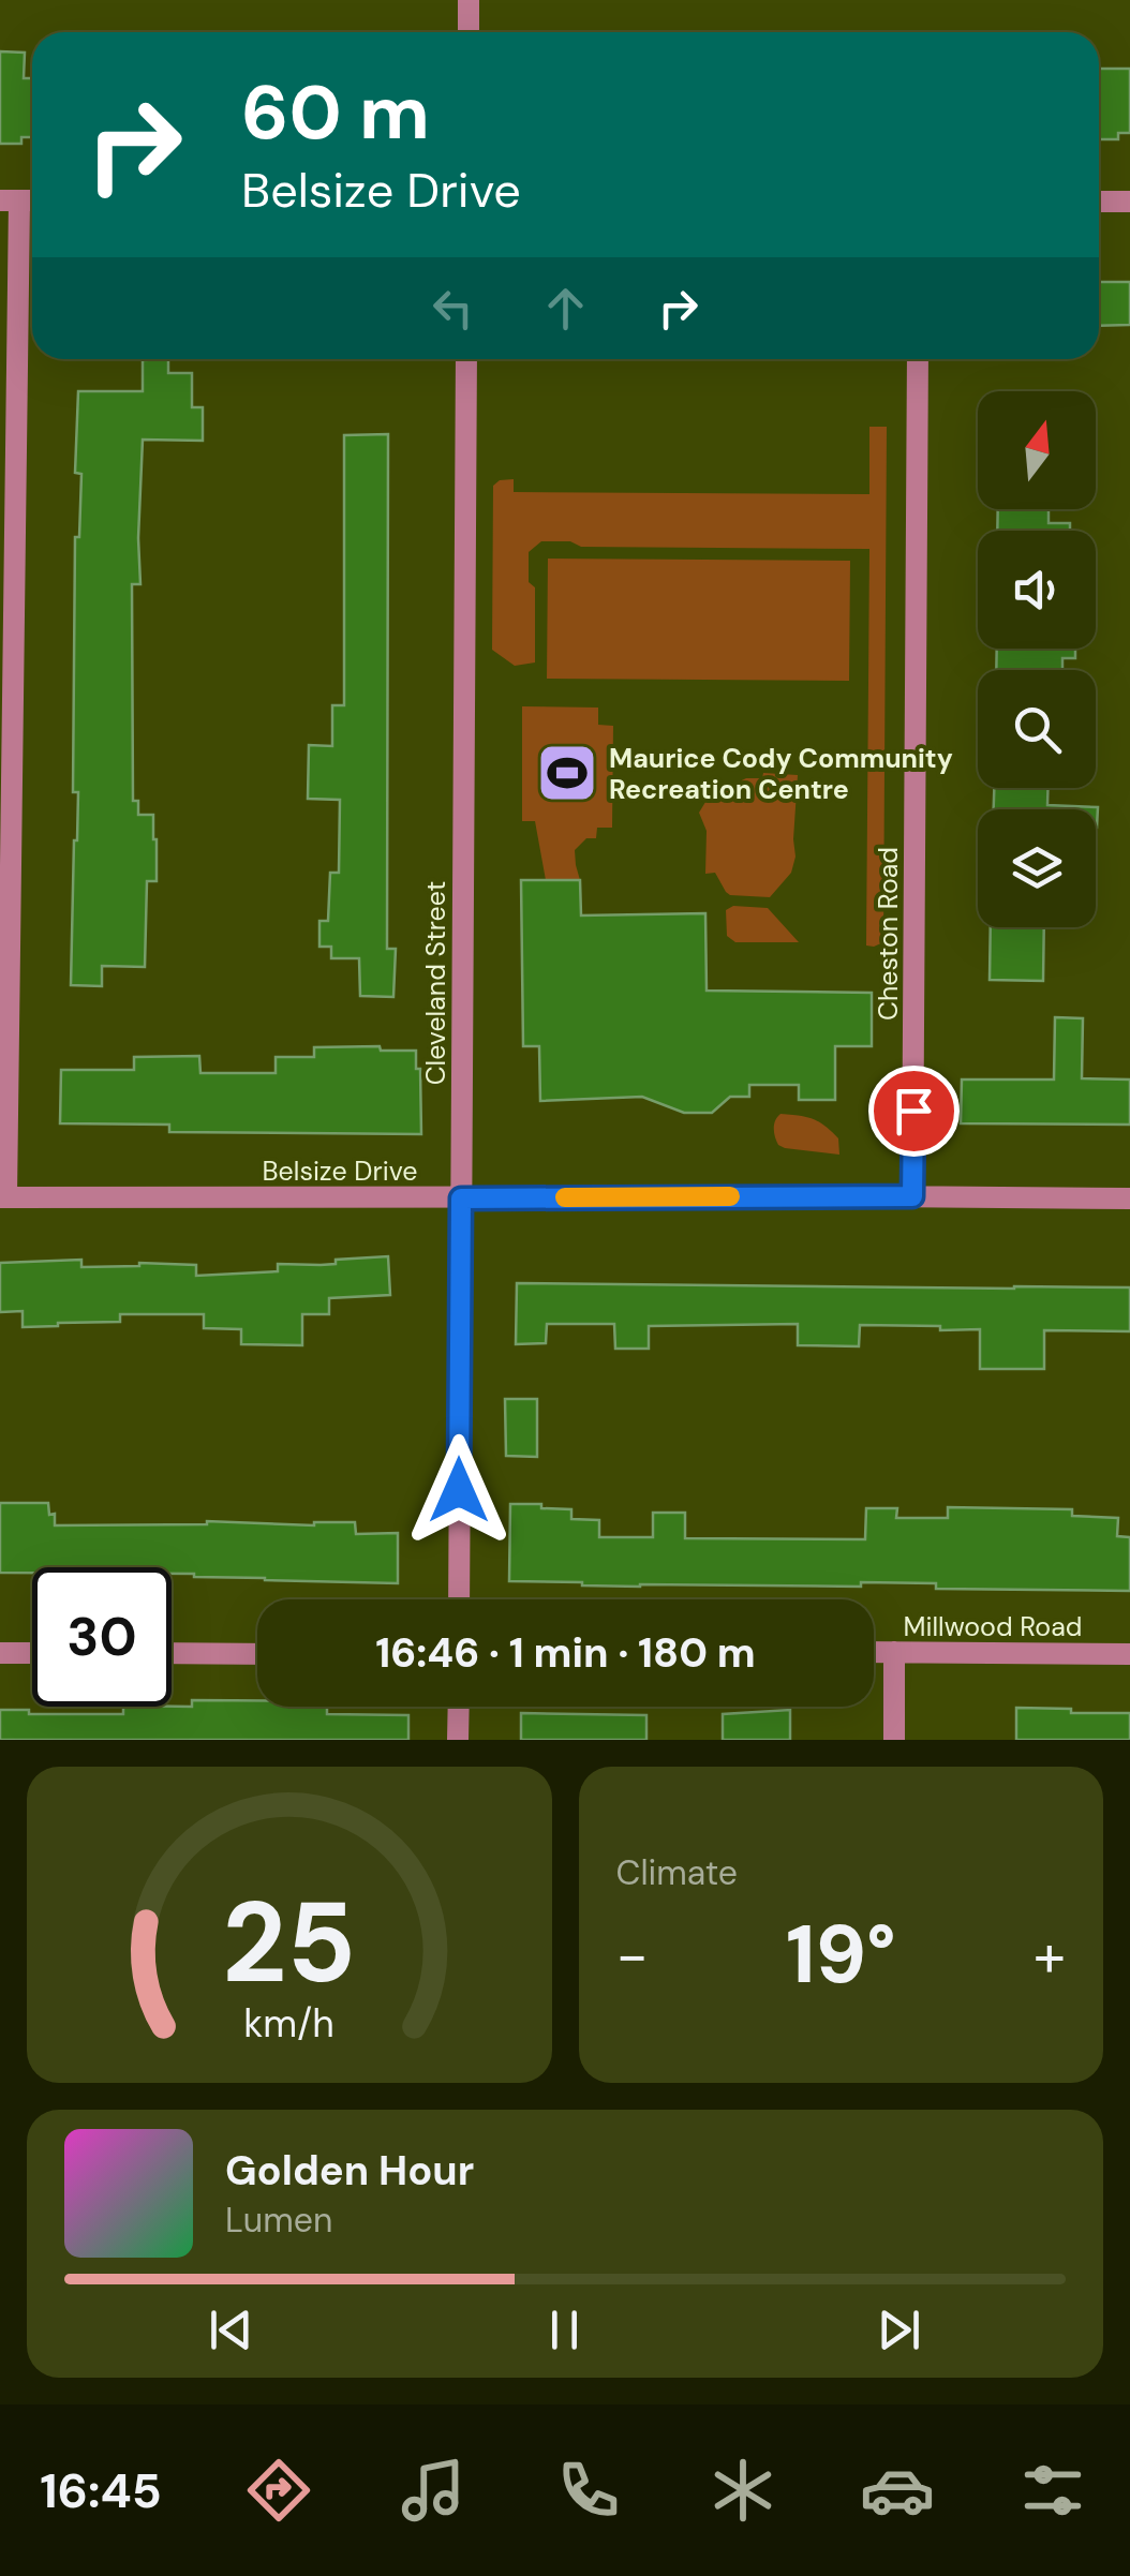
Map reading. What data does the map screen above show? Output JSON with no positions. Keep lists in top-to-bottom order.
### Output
{
  "streets": {
    "street": [
      "Cheston Road",
      "Cleveland Street",
      "Belsize Drive",
      "Millwood Road"
    ]
  },
  "crossings": [
    ["Cheston Road", "Belsize Drive"],
    ["Cleveland Street", "Belsize Drive"]
  ],
  "places": {
    "sports": ["Maurice Cody Community Recreation Centre"]
  },
  "north": "top",
  "page": {
    "turn": ["60 m", "Belsize Drive"],
    "limit": "30",
    "trip": "16:46 · 1 min · 180 m",
    "tile": "Climate",
    "heat": ["−", "19°", "+"],
    "song": ["Golden Hour", "Lumen"],
    "tabs": "16:45",
    "gauge": ["25", "km/h"]
  }
}
